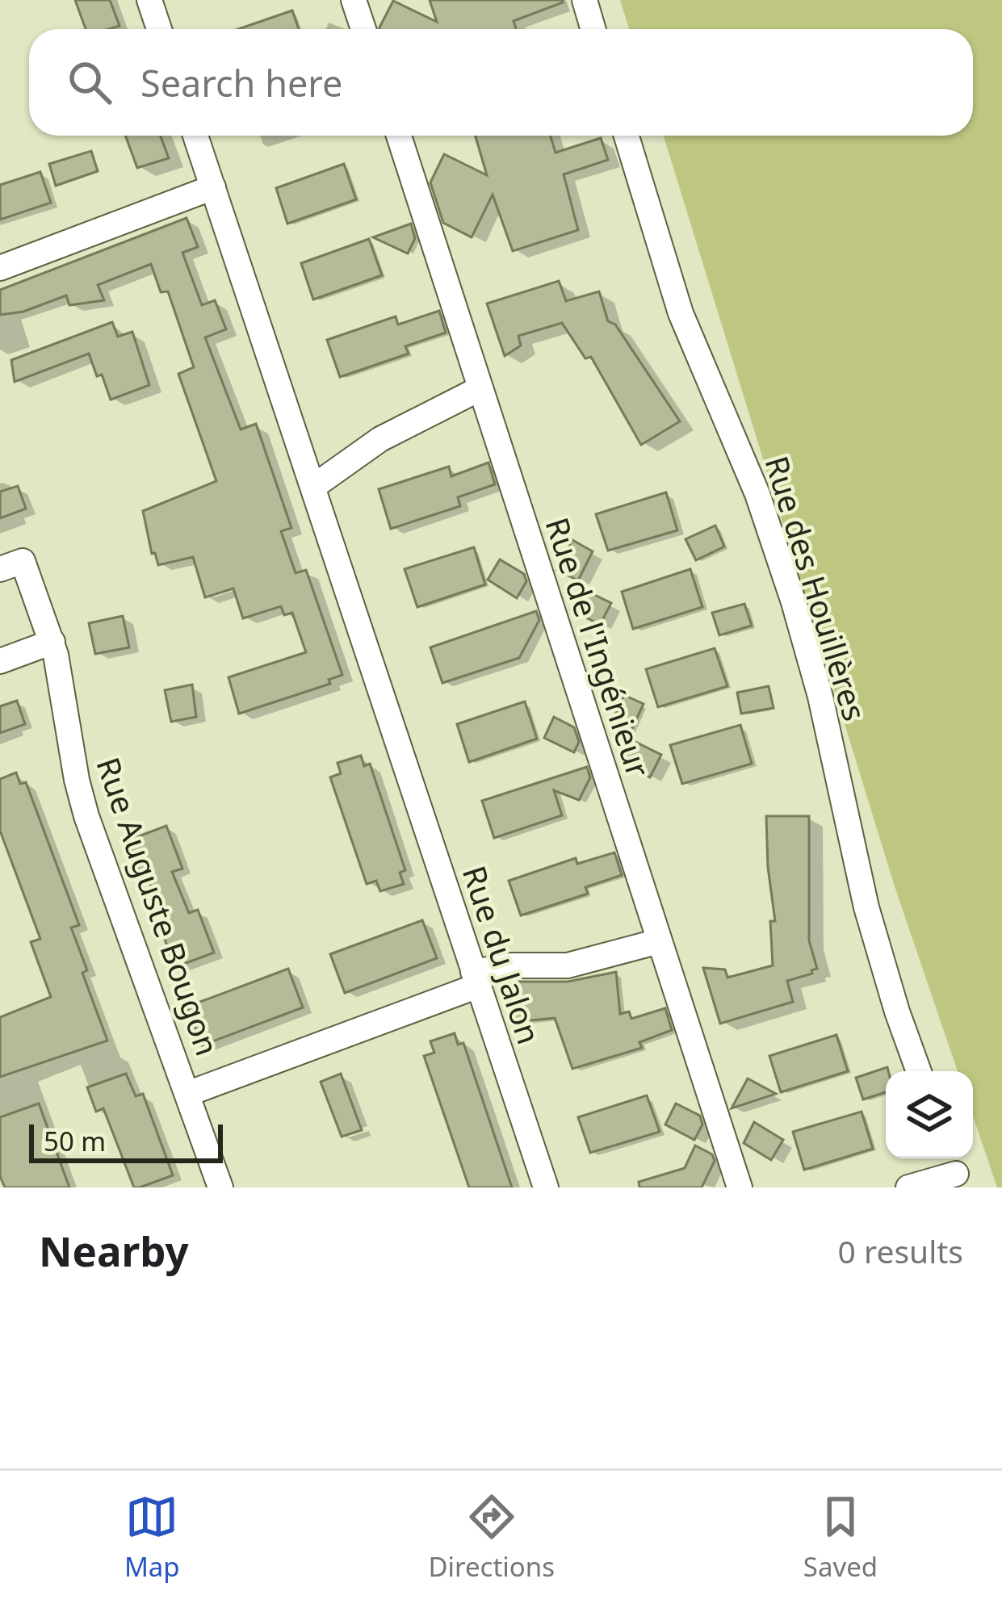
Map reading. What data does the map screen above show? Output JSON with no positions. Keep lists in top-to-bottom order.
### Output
{
  "streets": {
    "street": [
      "Rue des Houillères",
      "Rue de l'Ingénieur",
      "Rue Auguste Bougon",
      "Rue du Jalon"
    ]
  },
  "scale_bar": "50 m",
  "page": {
    "search": "Search here",
    "scale": "50 m",
    "heading": ["Nearby", "0 results"],
    "nav": ["Map", "Directions", "Saved"]
  }
}
